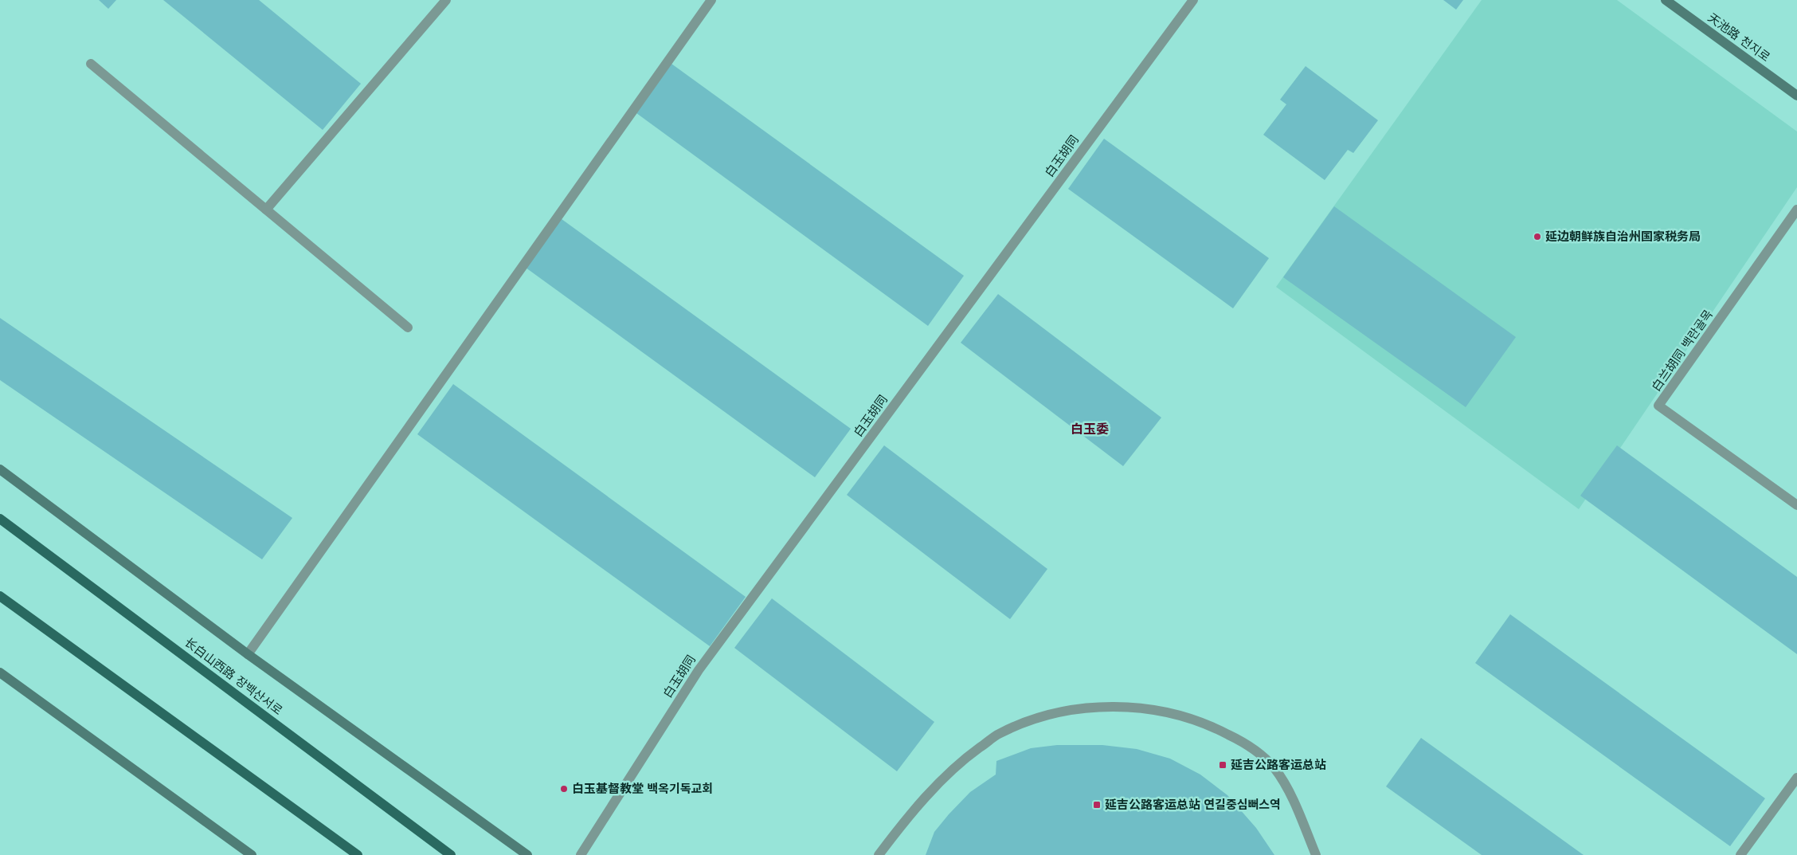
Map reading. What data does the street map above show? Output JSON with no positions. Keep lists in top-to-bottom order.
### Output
{
  "streets": {
    "main road": ["长白山西路 장백산서로"],
    "street": ["天池路 천지로", "白玉胡同", "白兰胡同 백란골목"]
  },
  "districts": ["白玉委"],
  "places": {
    "other": ["延边朝鲜族自治州国家税务局", "白玉基督教堂 백옥기독교회"],
    "transit": ["延吉公路客运总站", "延吉公路客运总站 연길중심뻐스역"]
  }
}
